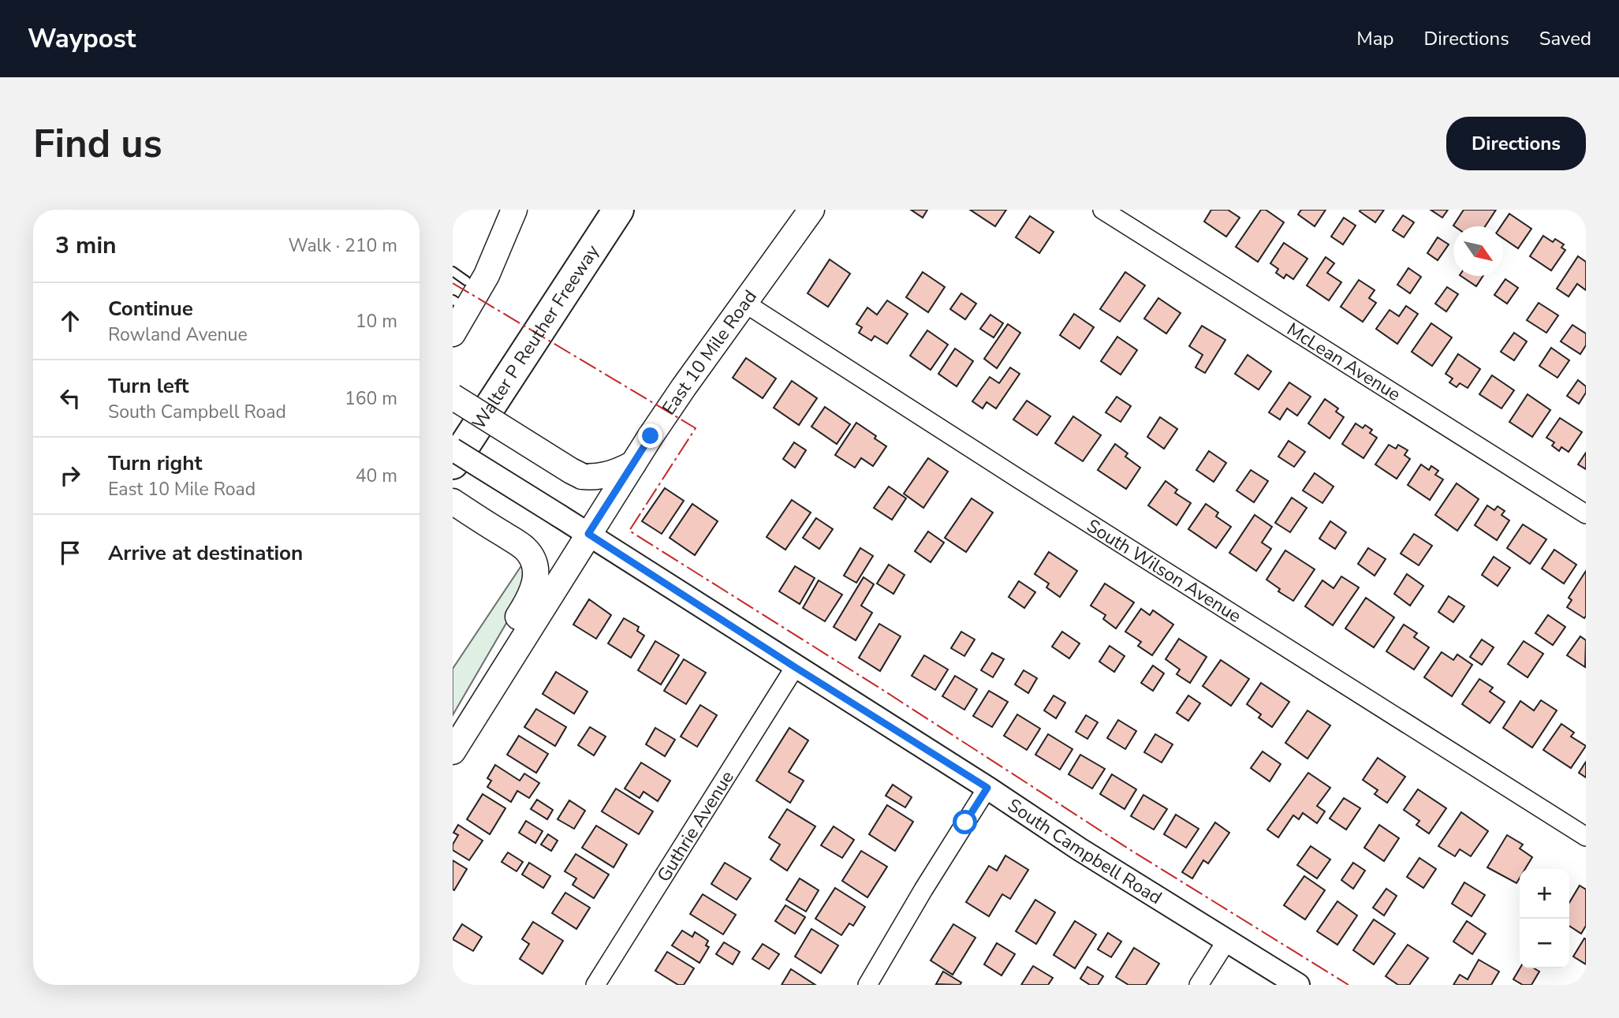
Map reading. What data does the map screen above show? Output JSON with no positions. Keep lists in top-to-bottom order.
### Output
{
  "streets": {
    "highway": ["Walter P Reuther Freeway"],
    "main road": ["East 10 Mile Road"],
    "street": [
      "McLean Avenue",
      "South Wilson Avenue",
      "Guthrie Avenue",
      "South Campbell Road"
    ]
  },
  "crossings": [
    ["East 10 Mile Road", "South Wilson Avenue"],
    ["East 10 Mile Road", "South Campbell Road"],
    ["Guthrie Avenue", "South Campbell Road"]
  ],
  "north": "bottom right",
  "page": {
    "header": "Waypost",
    "nav": ["Map", "Directions", "Saved"],
    "buttons": "Directions",
    "title": "Find us",
    "heading": ["3 min", "Walk · 210 m"],
    "list": [
      ["Continue", "Rowland Avenue", "10 m"],
      ["Turn left", "South Campbell Road", "160 m"],
      ["Turn right", "East 10 Mile Road", "40 m"],
      "Arrive at destination"
    ],
    "map_buttons": ["+", "−"]
  }
}
